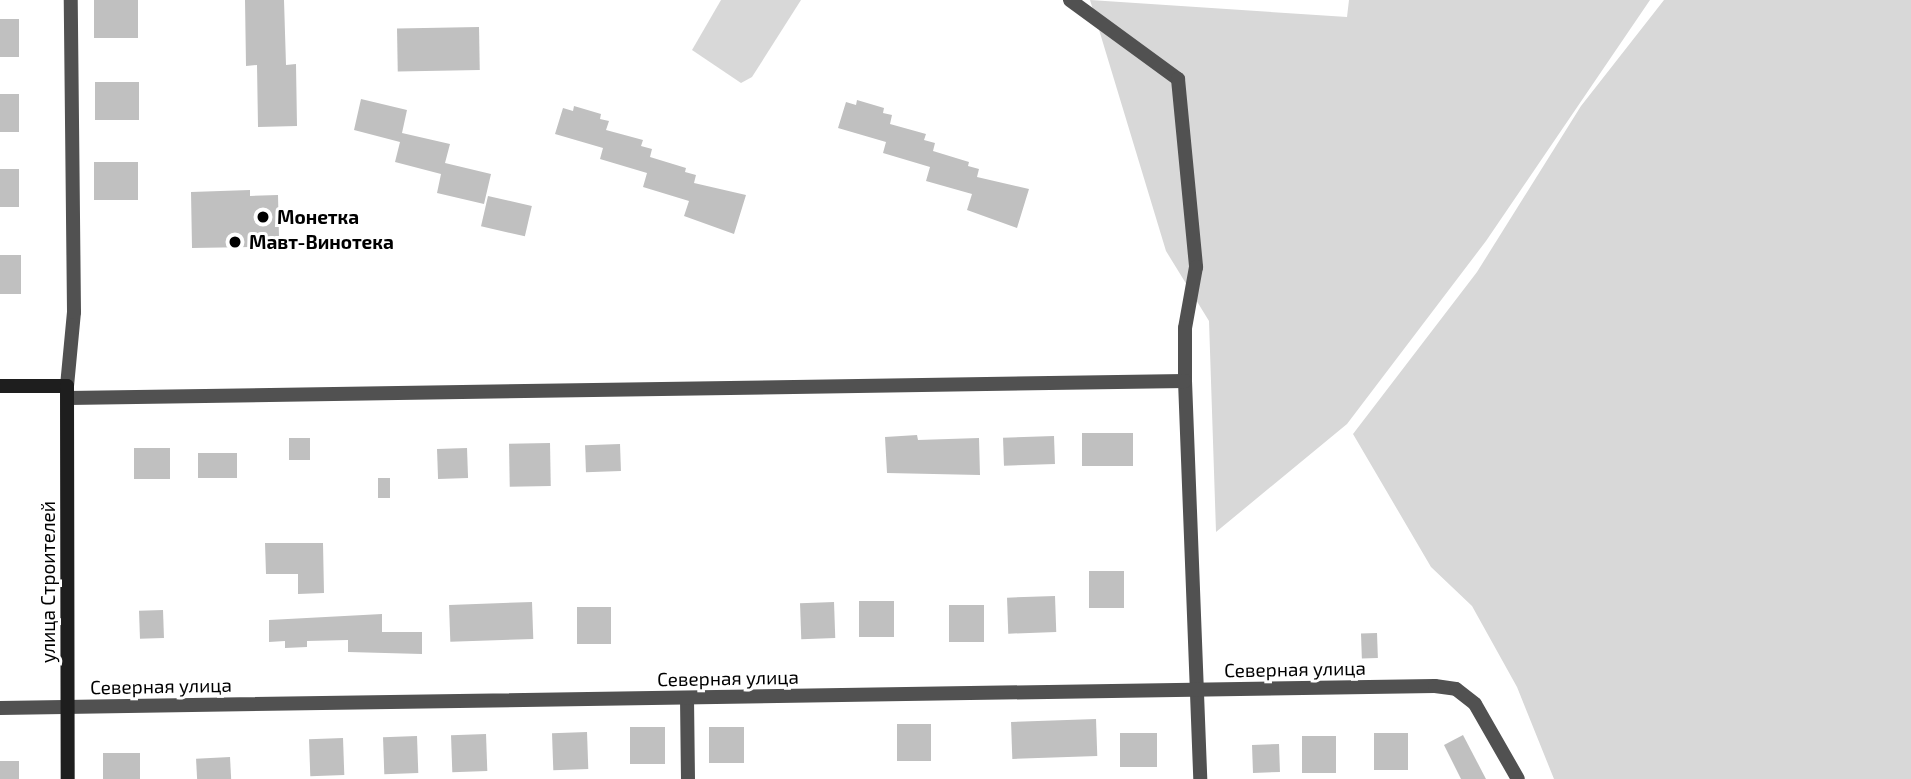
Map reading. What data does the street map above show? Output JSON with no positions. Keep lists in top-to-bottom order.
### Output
{
  "streets": {
    "street": ["улица Строителей", "Северная улица"]
  },
  "crossings": [
    ["улица Строителей", "Северная улица"]
  ],
  "places": ["Монетка", "Мавт-Винотека"]
}
